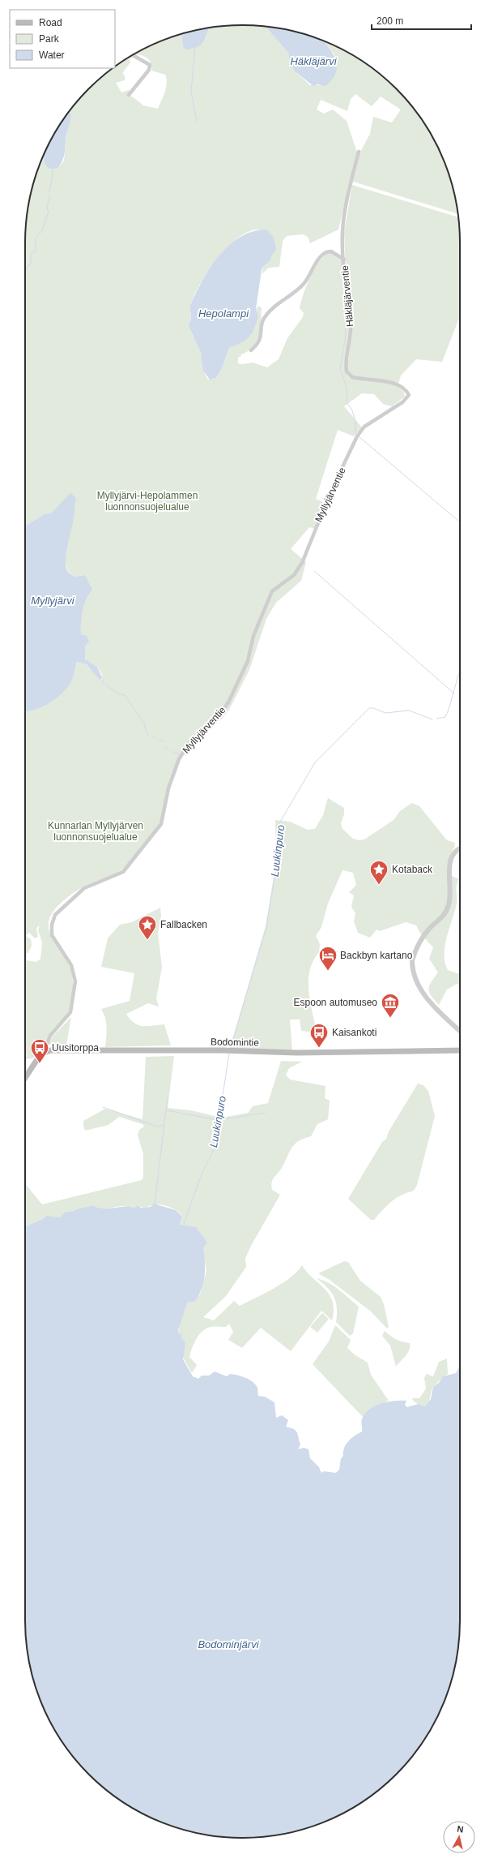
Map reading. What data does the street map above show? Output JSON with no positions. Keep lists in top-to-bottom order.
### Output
{
  "streets": {
    "main road": ["Bodomintie"],
    "street": ["Häkläjärventie", "Myllyjärventie"]
  },
  "crossings": [
    ["Häkläjärventie", "Myllyjärventie"],
    ["Myllyjärventie", "Bodomintie"]
  ],
  "water": [
    "Häkläjärvi",
    "Hepolampi",
    "Myllyjärvi",
    "Luukinpuro",
    "Bodominjärvi"
  ],
  "parks": ["Myllyjärvi-Hepolammen luonnonsuojelualue", "Kunnarlan Myllyjärven luonnonsuojelualue"],
  "places": {
    "place": ["Kotaback", "Fallbacken"],
    "hotel": ["Backbyn kartano"],
    "museum": ["Espoon automuseo"],
    "bus stop": ["Kaisankoti", "Uusitorppa"]
  },
  "legend": ["Road", "Park", "Water"],
  "scale_bar": "200 m",
  "north": "top"
}
